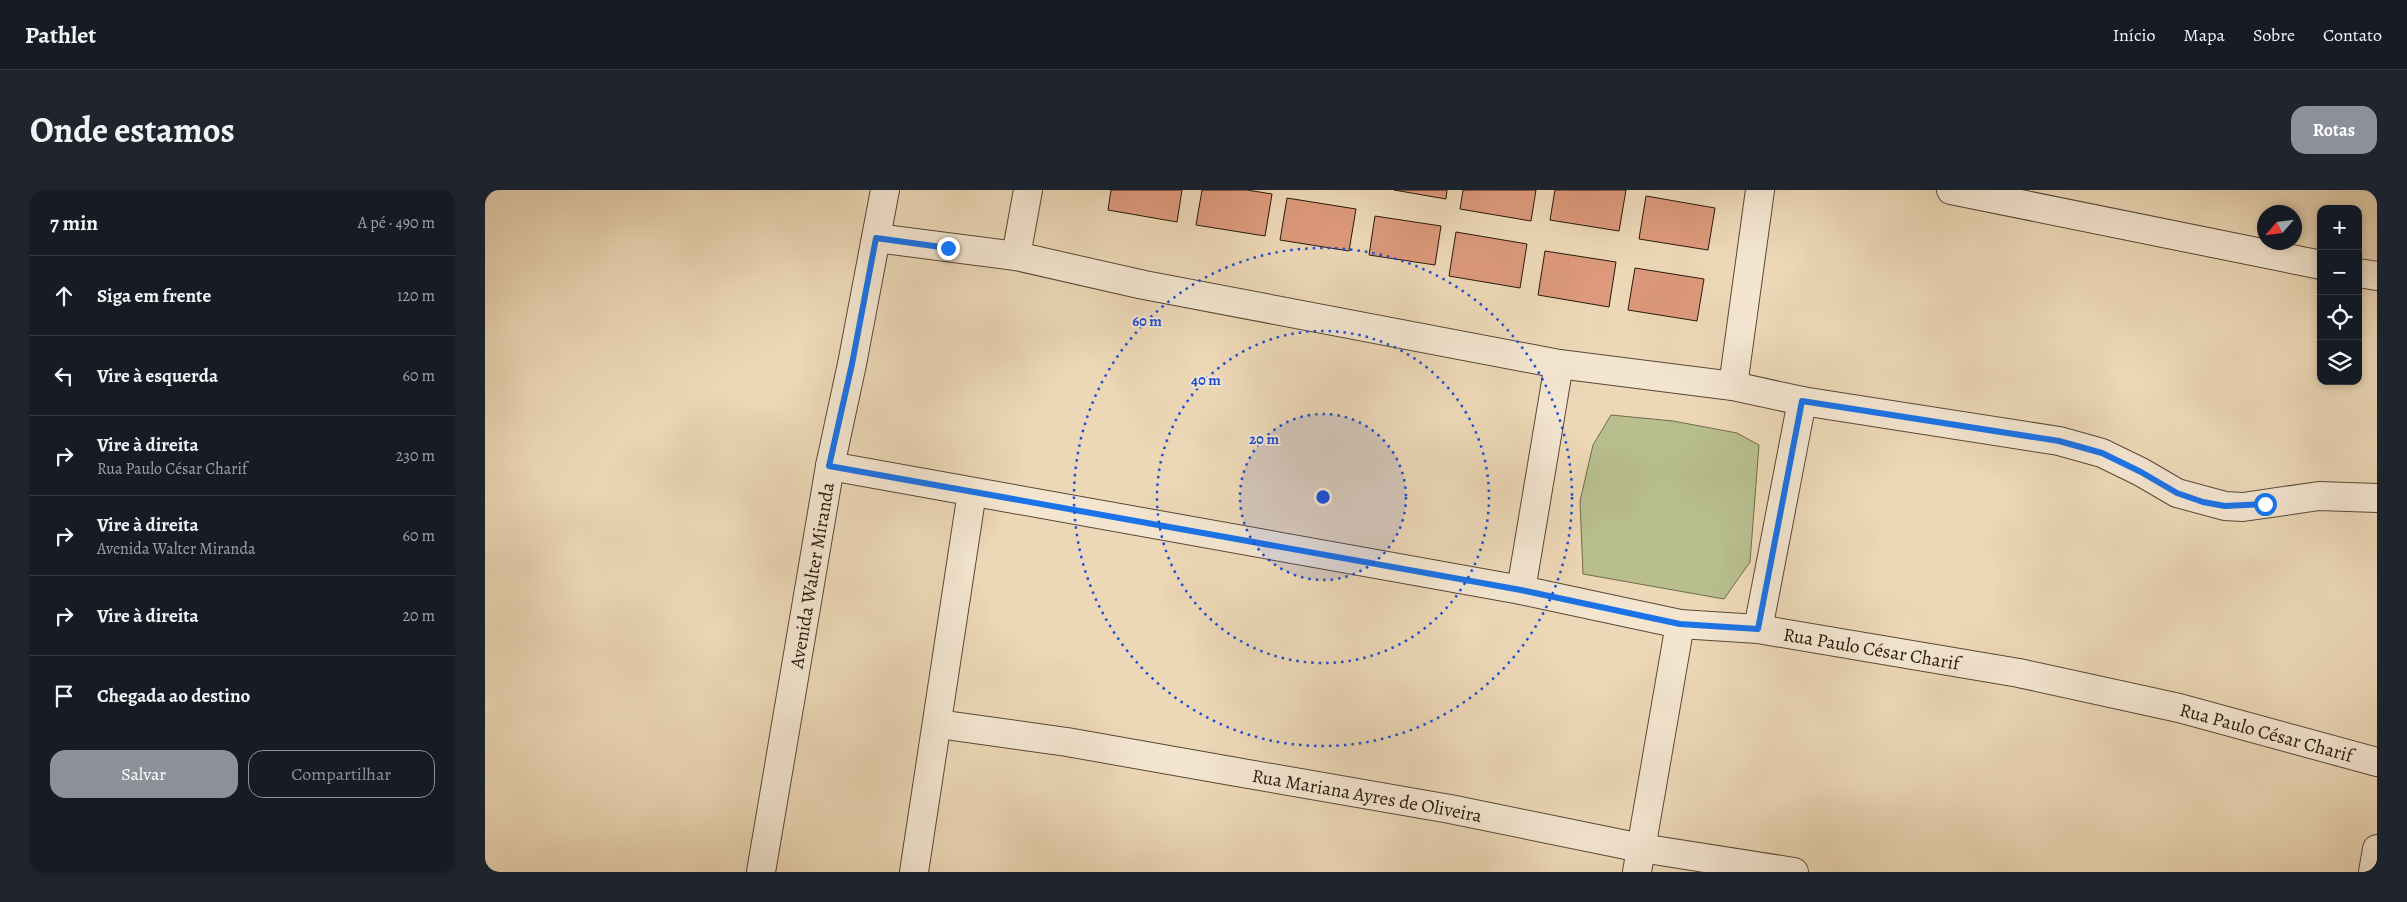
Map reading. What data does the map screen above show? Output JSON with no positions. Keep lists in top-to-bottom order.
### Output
{
  "streets": {
    "street": ["Avenida Walter Miranda", "Rua Paulo César Charif", "Rua Mariana Ayres de Oliveira"]
  },
  "crossings": [
    ["Avenida Walter Miranda", "Rua Paulo César Charif"]
  ],
  "north": "bottom left",
  "page": {
    "header": "Pathlet",
    "nav": [
      "Início",
      "Mapa",
      "Sobre",
      "Contato"
    ],
    "title": "Onde estamos",
    "buttons": [
      "Rotas",
      ["Salvar", "Compartilhar"]
    ],
    "heading": ["7 min", "A pé · 490 m"],
    "map_buttons": ["+", "−"],
    "list": [
      ["Siga em frente", "120 m"],
      ["Vire à esquerda", "60 m"],
      ["Vire à direita", "Rua Paulo César Charif", "230 m"],
      ["Vire à direita", "Avenida Walter Miranda", "60 m"],
      ["Vire à direita", "20 m"],
      "Chegada ao destino"
    ]
  },
  "rings": ["60 m", "40 m", "20 m"]
}
